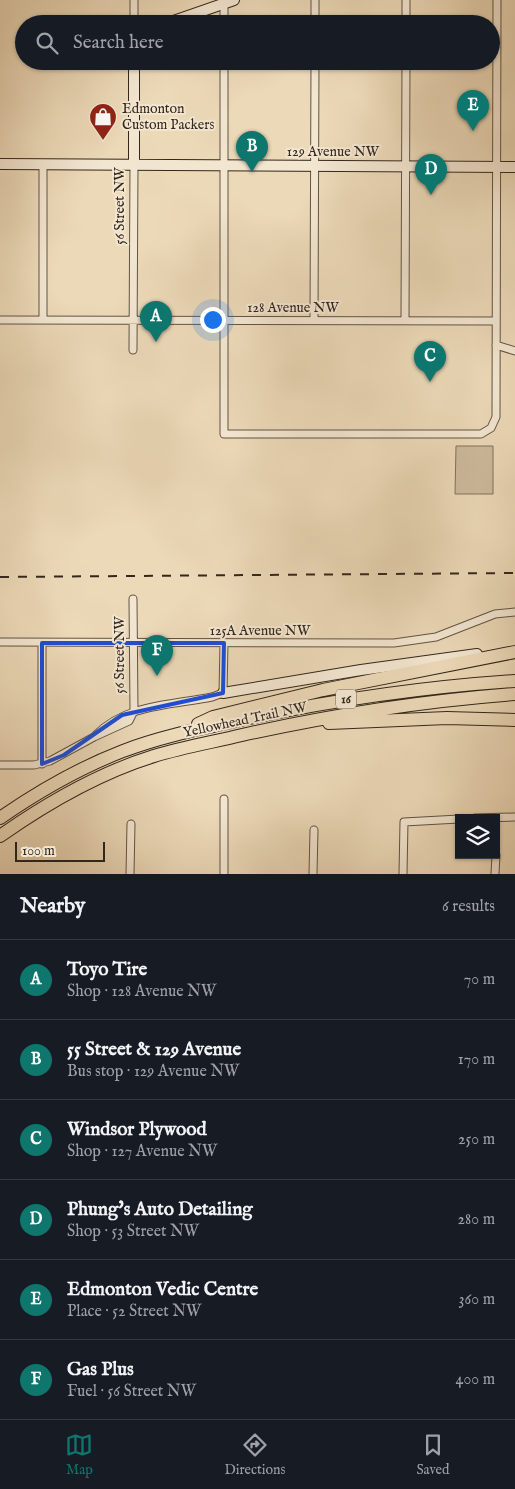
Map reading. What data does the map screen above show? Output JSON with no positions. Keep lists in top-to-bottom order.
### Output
{
  "streets": {
    "highway": ["16", "Yellowhead Trail NW"],
    "street": [
      "129 Avenue NW",
      "56 Street NW",
      "128 Avenue NW",
      "125A Avenue NW"
    ]
  },
  "crossings": [
    ["129 Avenue NW", "56 Street NW"],
    ["56 Street NW", "128 Avenue NW"],
    ["56 Street NW", "125A Avenue NW"]
  ],
  "places": {
    "shop": ["Edmonton Custom Packers"]
  },
  "scale_bar": "100 m",
  "page": {
    "search": "Search here",
    "pins": [
      "E",
      "B",
      "D",
      "A",
      "C",
      "F"
    ],
    "scale": "100 m",
    "heading": ["Nearby", "6 results"],
    "list": [
      {
        "mark": "A",
        "name": "Toyo Tire",
        "note": "Shop · 128 Avenue NW",
        "value": "70 m"
      },
      {
        "mark": "B",
        "name": "55 Street & 129 Avenue",
        "note": "Bus stop · 129 Avenue NW",
        "value": "170 m"
      },
      {
        "mark": "C",
        "name": "Windsor Plywood",
        "note": "Shop · 127 Avenue NW",
        "value": "250 m"
      },
      {
        "mark": "D",
        "name": "Phung's Auto Detailing",
        "note": "Shop · 53 Street NW",
        "value": "280 m"
      },
      {
        "mark": "E",
        "name": "Edmonton Vedic Centre",
        "note": "Place · 52 Street NW",
        "value": "360 m"
      },
      {
        "mark": "F",
        "name": "Gas Plus",
        "note": "Fuel · 56 Street NW",
        "value": "400 m"
      }
    ],
    "nav": ["Map", "Directions", "Saved"]
  }
}
